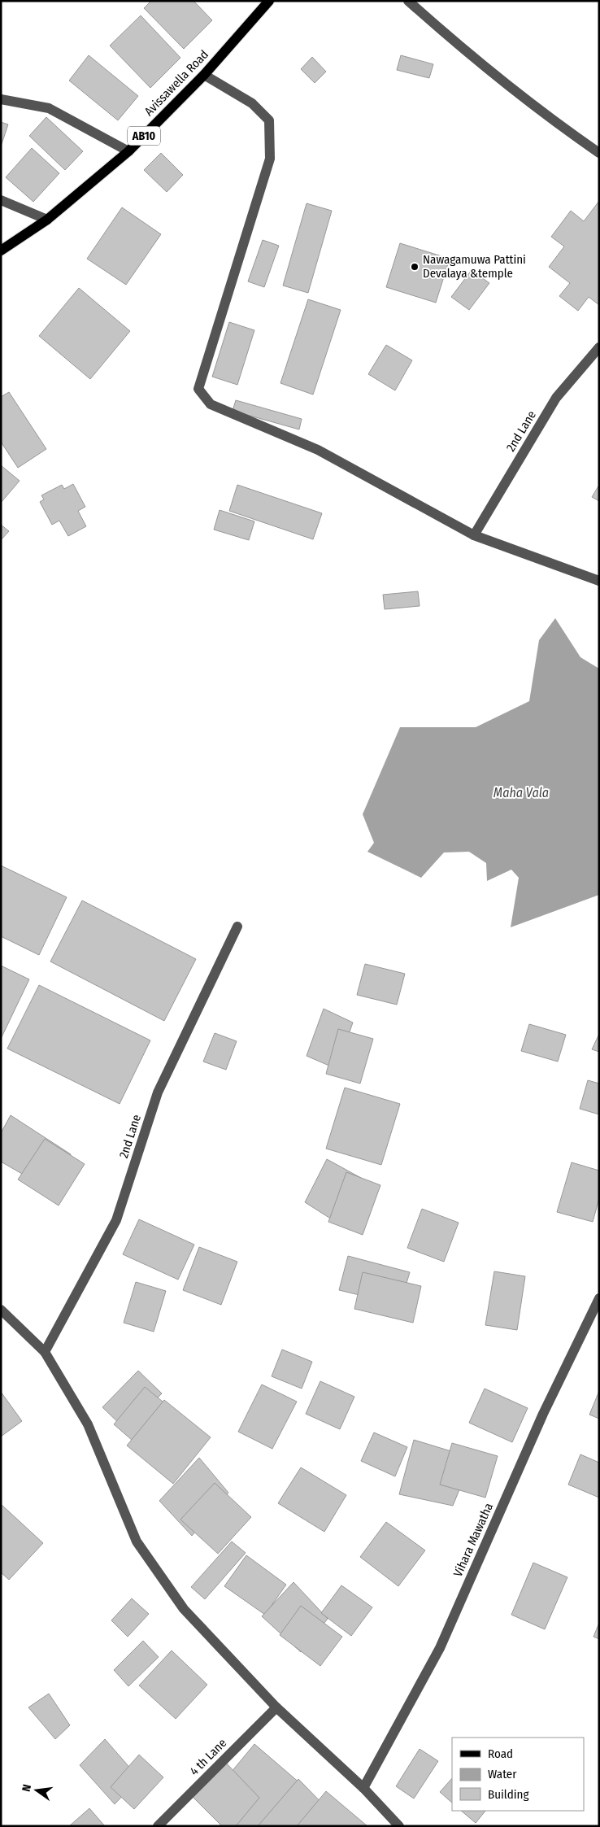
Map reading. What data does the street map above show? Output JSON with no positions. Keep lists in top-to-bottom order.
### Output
{
  "streets": {
    "main road": ["Avissawella Road", "AB10"],
    "street": ["2nd Lane", "Vihara Mawatha", "4 th Lane"]
  },
  "water": ["Maha Vala"],
  "places": ["Nawagamuwa Pattini Devalaya &temple"],
  "legend": ["Road", "Water", "Building"],
  "north": "left"
}
